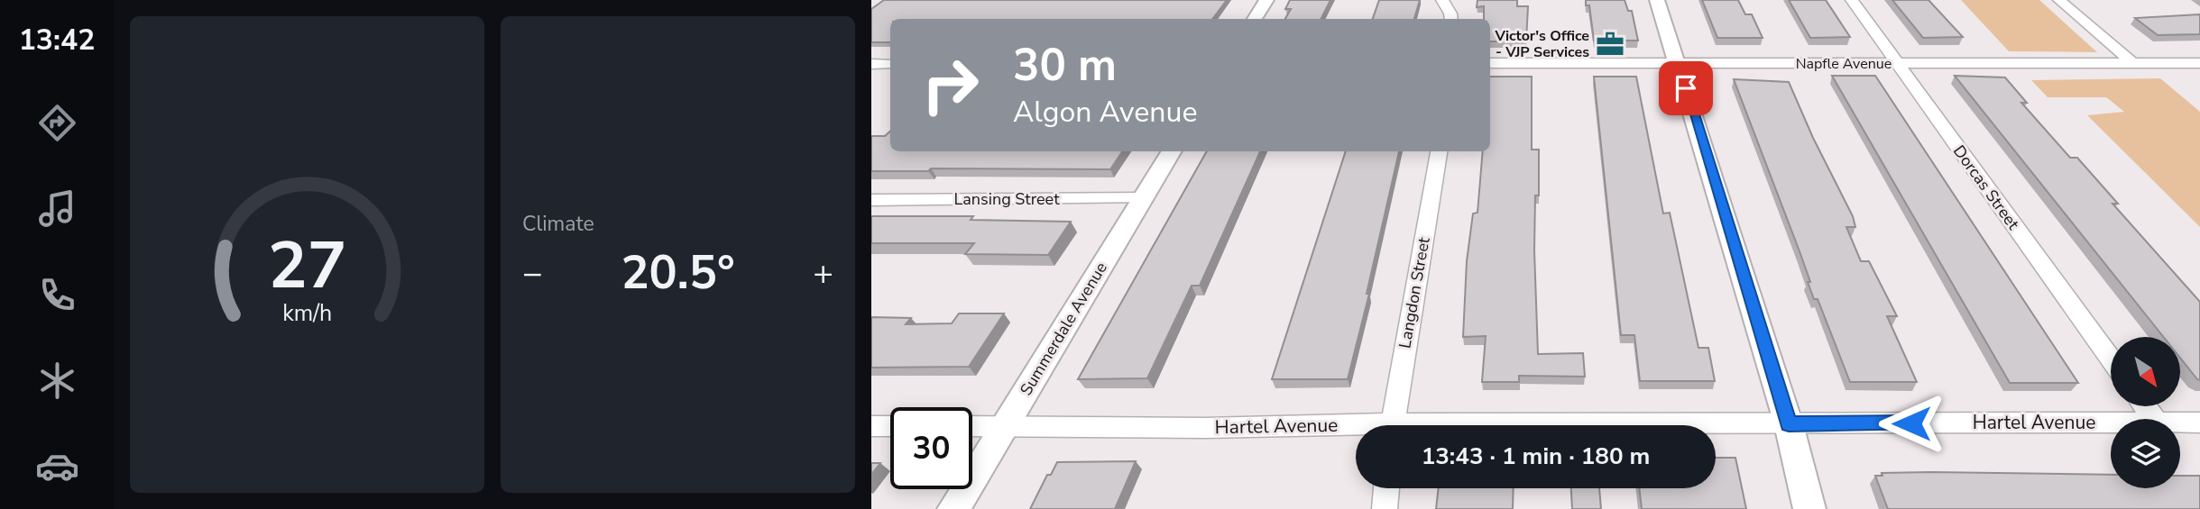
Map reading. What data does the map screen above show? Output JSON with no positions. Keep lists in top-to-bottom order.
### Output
{
  "streets": {
    "street": [
      "Napfle Avenue",
      "Dorcas Street",
      "Lansing Street",
      "Langdon Street",
      "Summerdale Avenue",
      "Hartel Avenue"
    ]
  },
  "crossings": [
    ["Napfle Avenue", "Dorcas Street"],
    ["Lansing Street", "Summerdale Avenue"],
    ["Summerdale Avenue", "Hartel Avenue"]
  ],
  "places": {
    "office": ["Victor's Office - VJP Services"]
  },
  "north": "bottom right",
  "page": {
    "tabs": "13:42",
    "tile": "Climate",
    "turn": ["30 m", "Algon Avenue"],
    "heat": ["−", "20.5°", "+"],
    "limit": "30",
    "trip": "13:43 · 1 min · 180 m",
    "gauge": ["27", "km/h"]
  }
}
